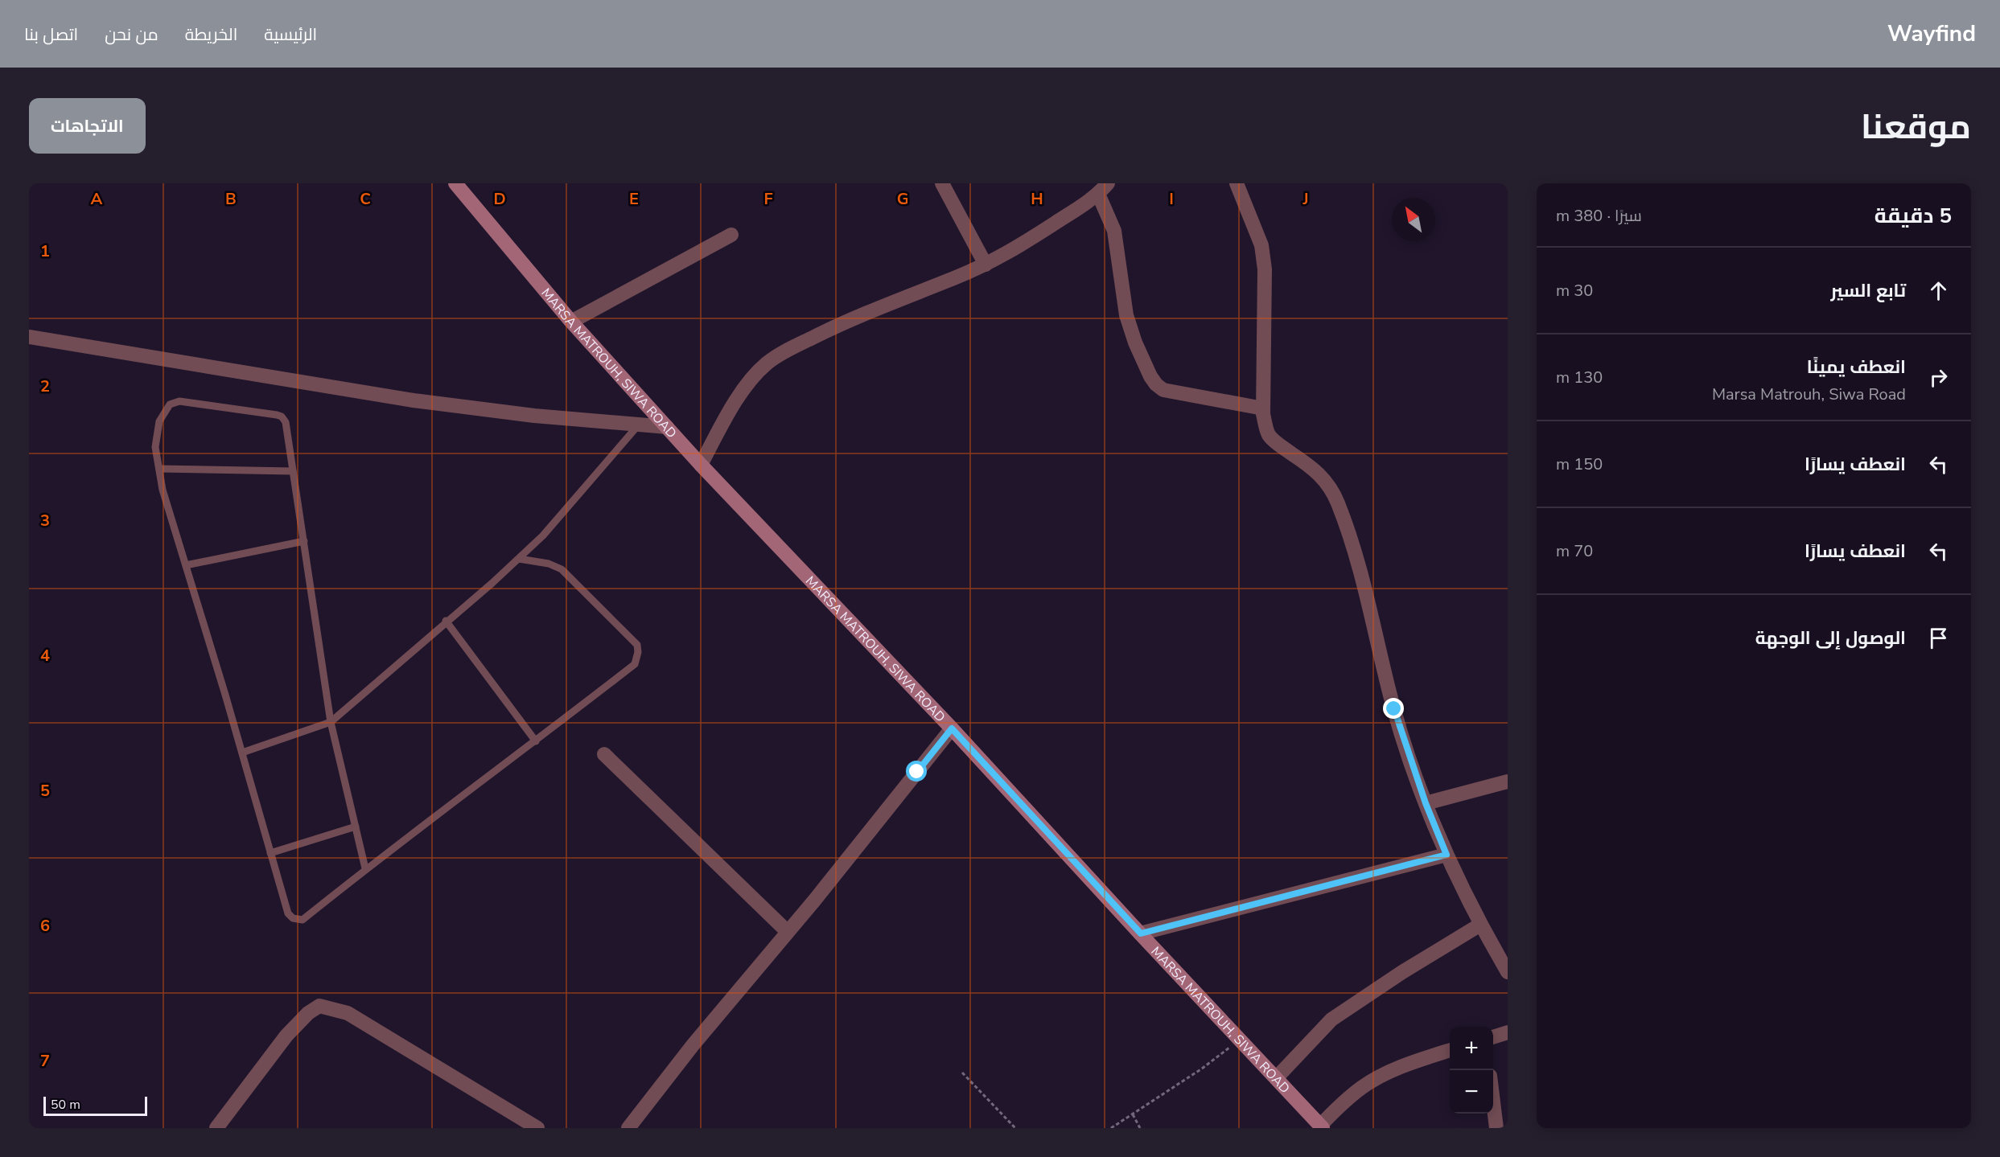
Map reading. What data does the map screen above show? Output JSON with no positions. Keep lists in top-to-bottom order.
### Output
{
  "streets": {
    "street": ["MARSA MATROUH, SIWA ROAD"]
  },
  "scale_bar": "50 m",
  "north": "top left",
  "page": {
    "header": "Wayfind",
    "nav": [
      "الرئيسية",
      "الخريطة",
      "من نحن",
      "اتصل بنا"
    ],
    "title": "موقعنا",
    "buttons": "الاتجاهات",
    "heading": ["5 دقيقة", "سيرًا · 380 m"],
    "list": [
      ["تابع السير", "30 m"],
      ["انعطف يمينًا", "Marsa Matrouh, Siwa Road", "130 m"],
      ["انعطف يسارًا", "150 m"],
      ["انعطف يسارًا", "70 m"],
      "الوصول إلى الوجهة"
    ],
    "map_buttons": ["+", "−"],
    "scale": "50 m"
  },
  "grid": {
    "columns": [
      "A",
      "B",
      "C",
      "D",
      "E",
      "F",
      "G",
      "H",
      "I",
      "J"
    ],
    "rows": [
      "1",
      "2",
      "3",
      "4",
      "5",
      "6",
      "7"
    ]
  }
}
